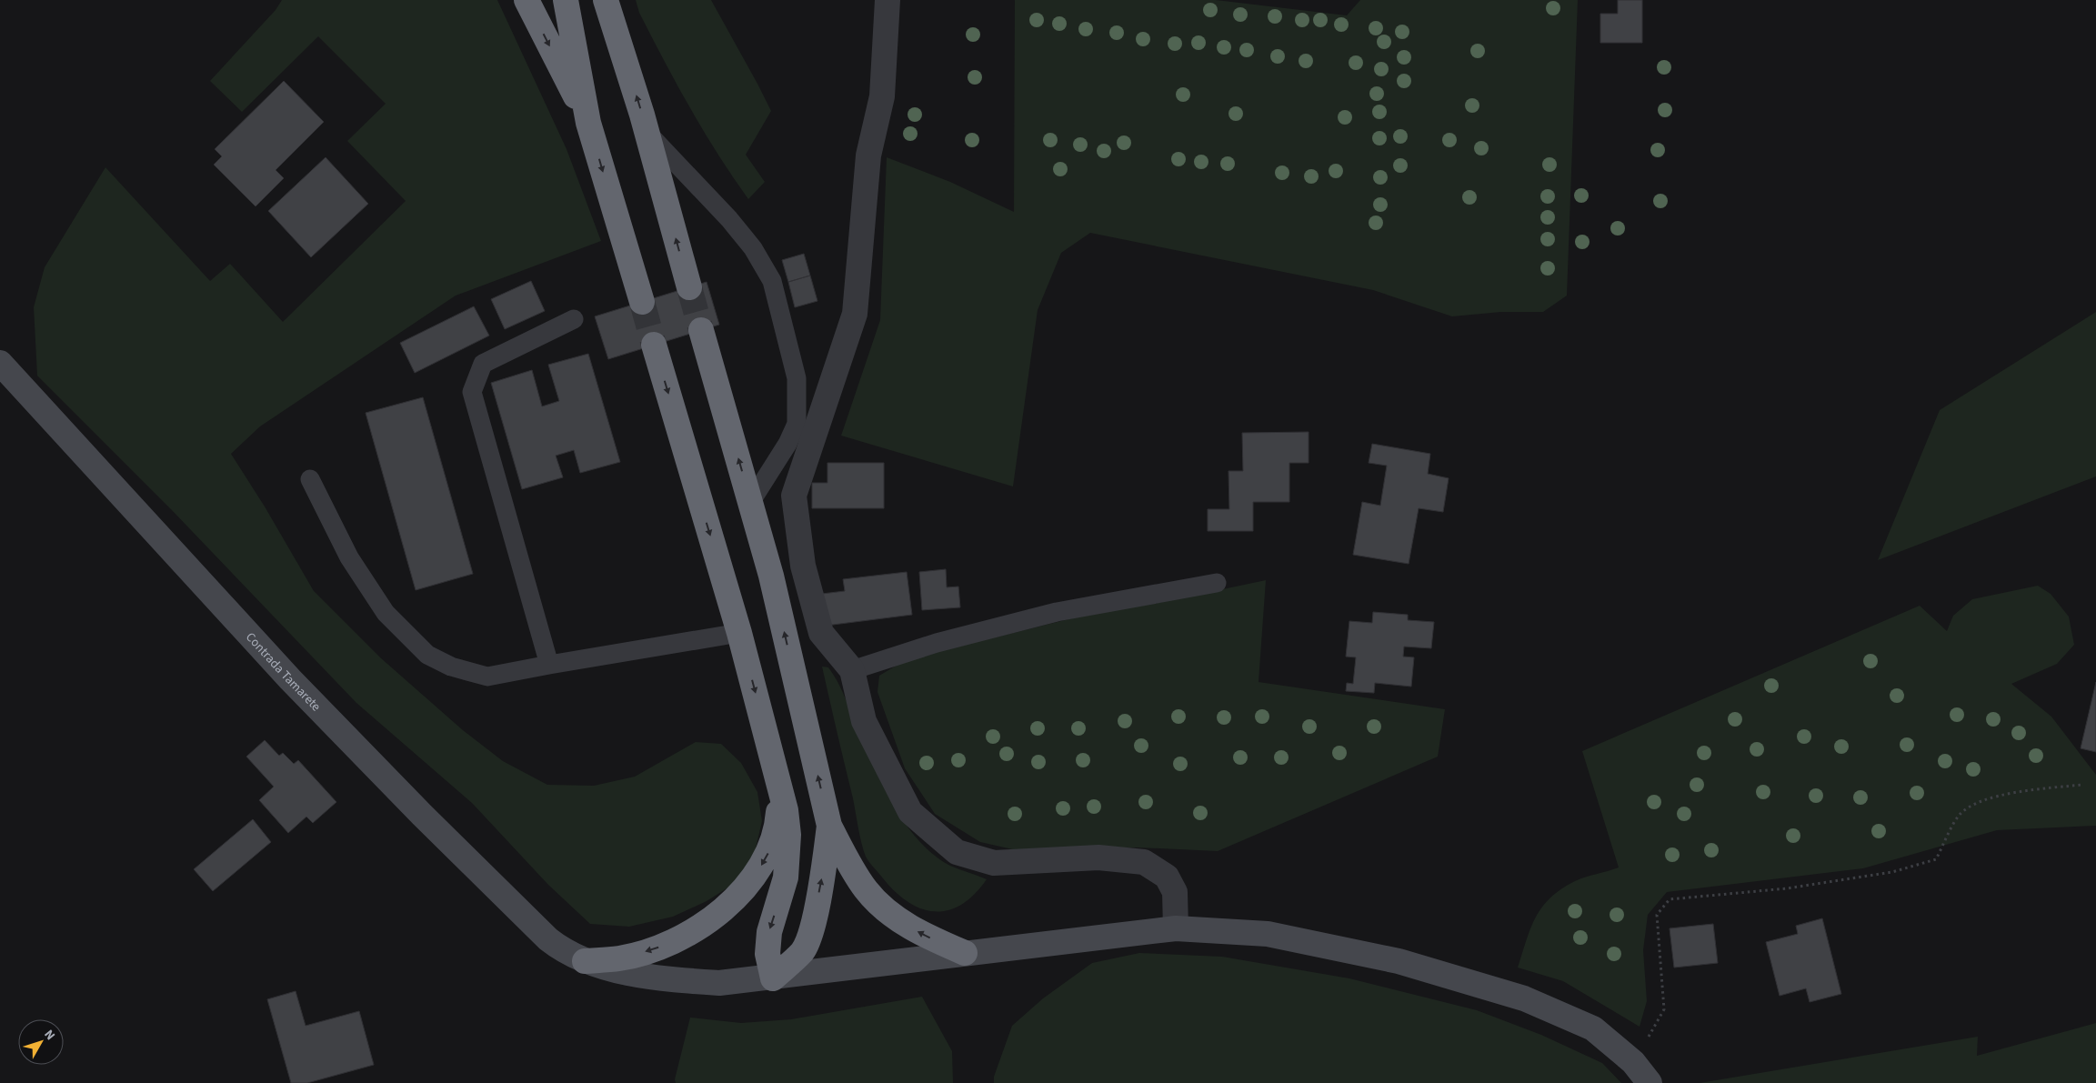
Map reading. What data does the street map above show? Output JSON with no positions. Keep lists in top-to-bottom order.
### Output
{
  "streets": {
    "main road": ["Contrada Tamarete"]
  },
  "north": "top right"
}
